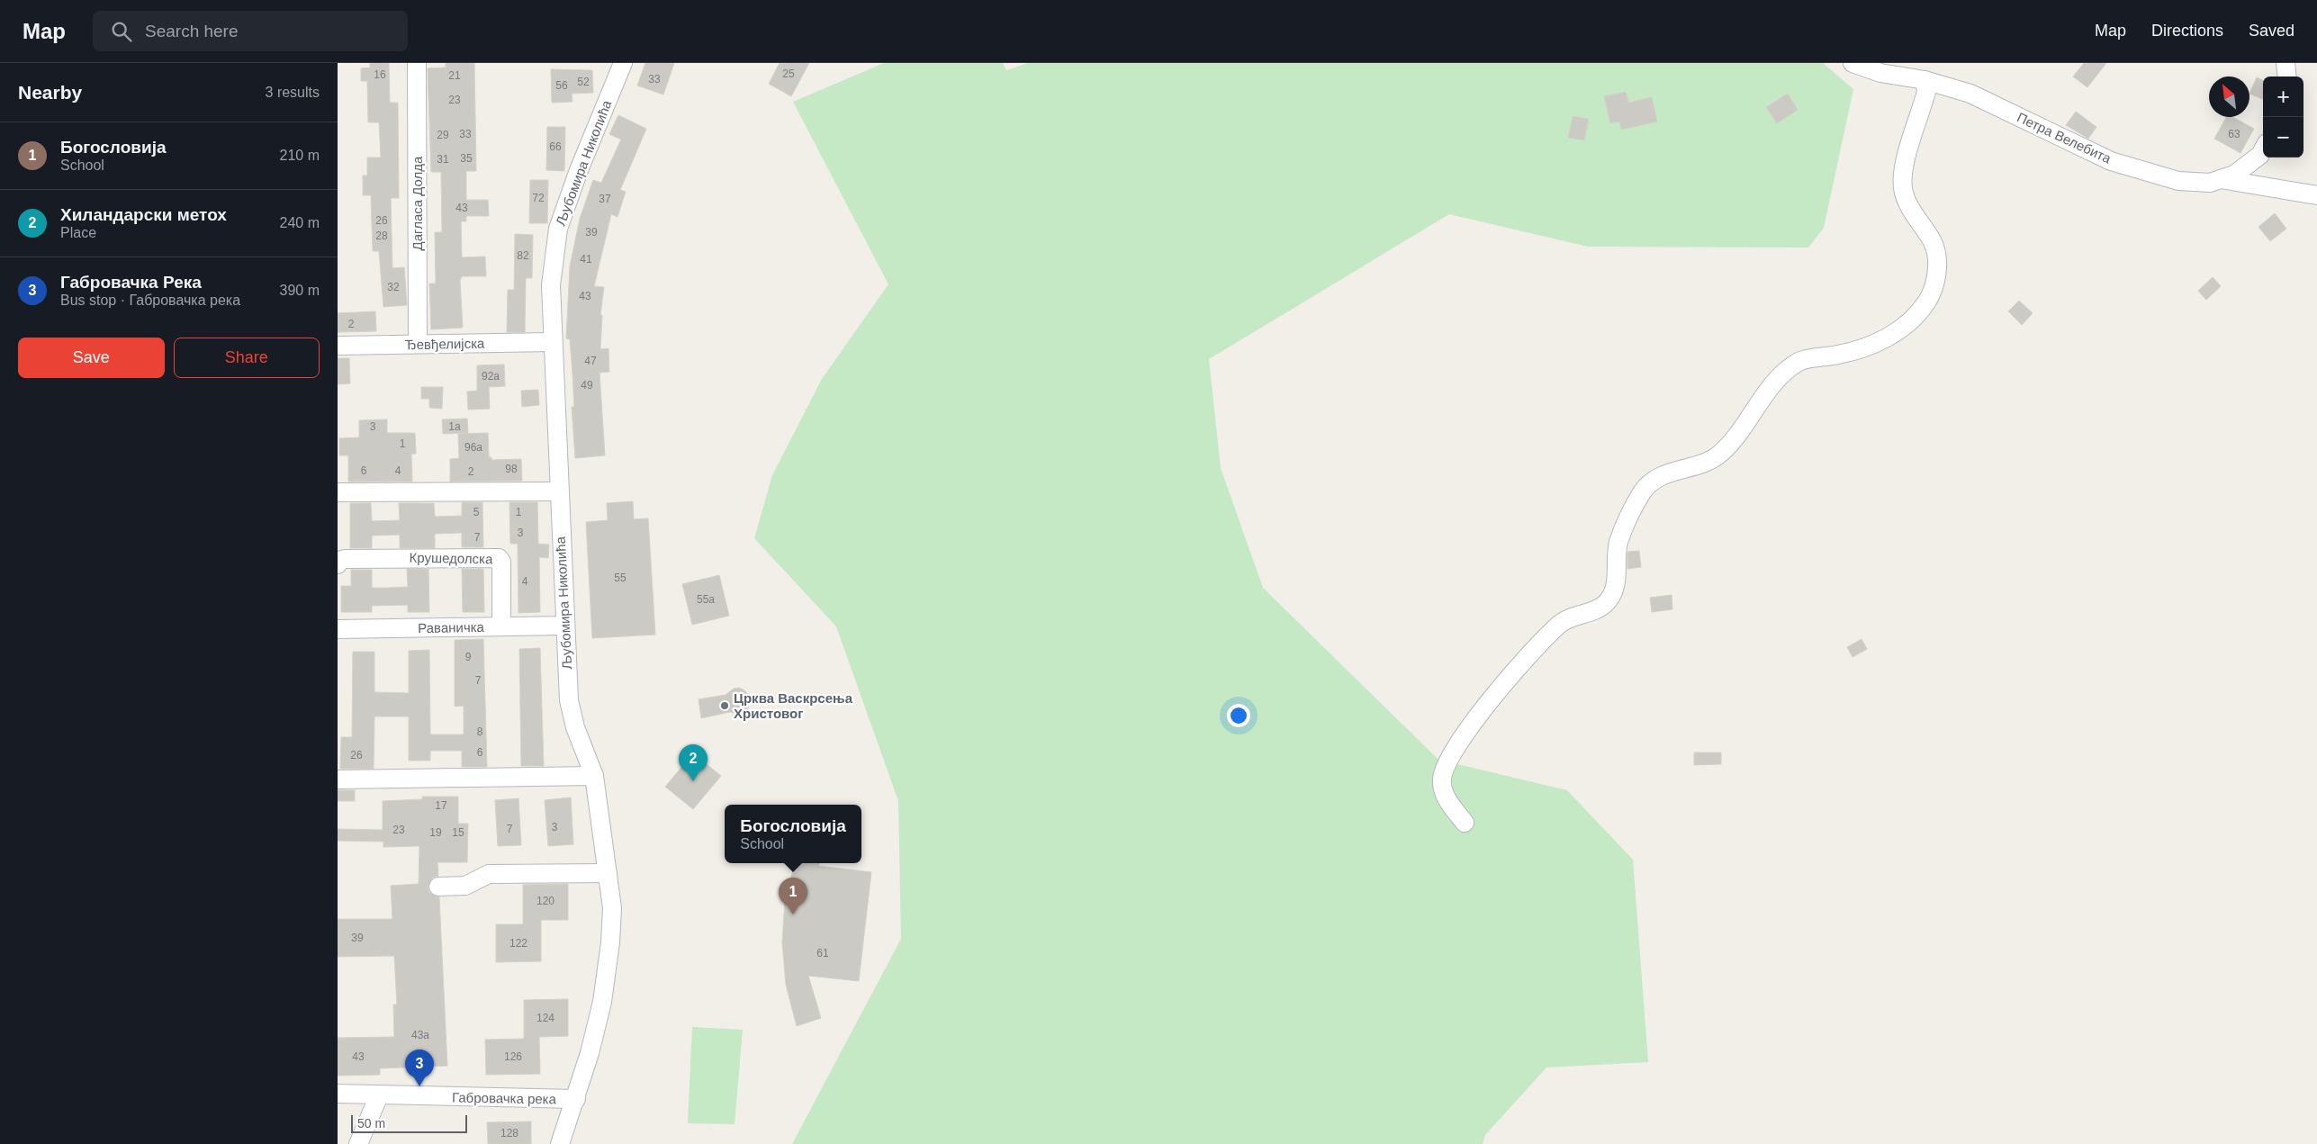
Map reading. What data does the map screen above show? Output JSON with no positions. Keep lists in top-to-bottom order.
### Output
{
  "streets": {
    "street": [
      "Петра Велебита",
      "Љубомира Николића",
      "Дагласа Долда",
      "Ђевђелијска",
      "Крушедолска",
      "Раваничка",
      "Габровачка река"
    ]
  },
  "crossings": [
    ["Љубомира Николића", "Ђевђелијска"],
    ["Љубомира Николића", "Раваничка"],
    ["Љубомира Николића", "Габровачка река"],
    ["Дагласа Долда", "Ђевђелијска"],
    ["Крушедолска", "Раваничка"]
  ],
  "places": ["Црква Васкрсења Христовог"],
  "house_numbers": [
    "25",
    "16",
    "21",
    "33",
    "52",
    "56",
    "23",
    "33",
    "63",
    "29",
    "66",
    "35",
    "31",
    "72",
    "37",
    "43",
    "26",
    "39",
    "28",
    "82",
    "41",
    "32",
    "43",
    "2",
    "47",
    "92a",
    "49",
    "3",
    "1a",
    "1",
    "96a",
    "98",
    "6",
    "4",
    "2",
    "5",
    "1",
    "3",
    "7",
    "55",
    "4",
    "55a",
    "9",
    "7",
    "8",
    "6",
    "26",
    "17",
    "3",
    "7",
    "23",
    "19",
    "15",
    "120",
    "39",
    "122",
    "61",
    "124",
    "43a",
    "43",
    "126",
    "128"
  ],
  "scale_bar": "50 m",
  "north": "top left",
  "page": {
    "header": "Map",
    "search": "Search here",
    "nav": ["Map", "Directions", "Saved"],
    "heading": ["Nearby", "3 results"],
    "map_buttons": ["+", "−"],
    "list": [
      {
        "mark": "1",
        "name": "Богословија",
        "note": "School",
        "value": "210 m"
      },
      {
        "mark": "2",
        "name": "Хиландарски метох",
        "note": "Place",
        "value": "240 m"
      },
      {
        "mark": "3",
        "name": "Габровачка Река",
        "note": "Bus stop · Габровачка река",
        "value": "390 m"
      }
    ],
    "buttons": ["Save", "Share"],
    "pins": ["2", "1", "3"],
    "popup": ["Богословија", "School"],
    "scale": "50 m"
  }
}
